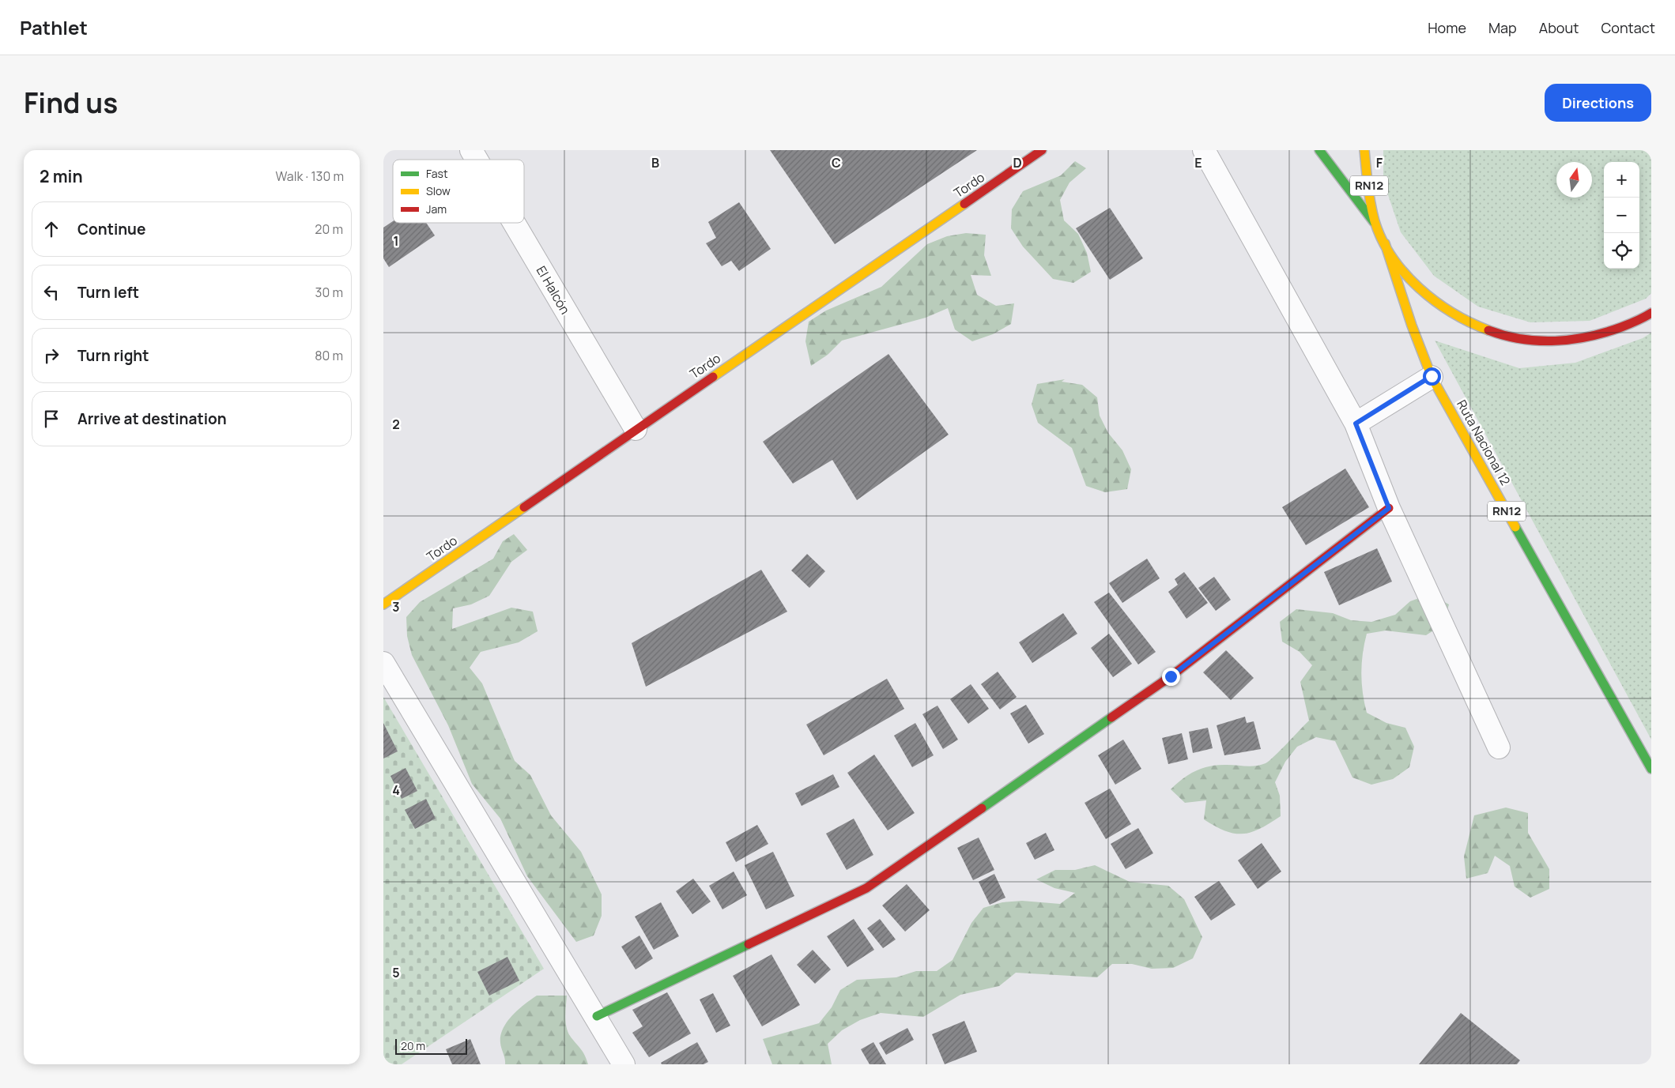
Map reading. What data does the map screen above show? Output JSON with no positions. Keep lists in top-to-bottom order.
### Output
{
  "streets": {
    "main road": ["Tordo", "RN12", "Ruta Nacional 12"],
    "street": ["El Halcón"]
  },
  "crossings": [
    ["Tordo", "El Halcón"],
    ["RN12", "Ruta Nacional 12"]
  ],
  "legend": ["Fast", "Slow", "Jam"],
  "scale_bar": "20 m",
  "north": "top",
  "page": {
    "header": "Pathlet",
    "nav": [
      "Home",
      "Map",
      "About",
      "Contact"
    ],
    "title": "Find us",
    "buttons": "Directions",
    "heading": ["2 min", "Walk · 130 m"],
    "map_buttons": ["+", "−"],
    "list": [
      ["Continue", "20 m"],
      ["Turn left", "30 m"],
      ["Turn right", "80 m"],
      "Arrive at destination"
    ],
    "scale": "20 m"
  },
  "grid": {
    "columns": [
      "B",
      "C",
      "D",
      "E",
      "F"
    ],
    "rows": [
      "1",
      "2",
      "3",
      "4",
      "5"
    ]
  }
}
